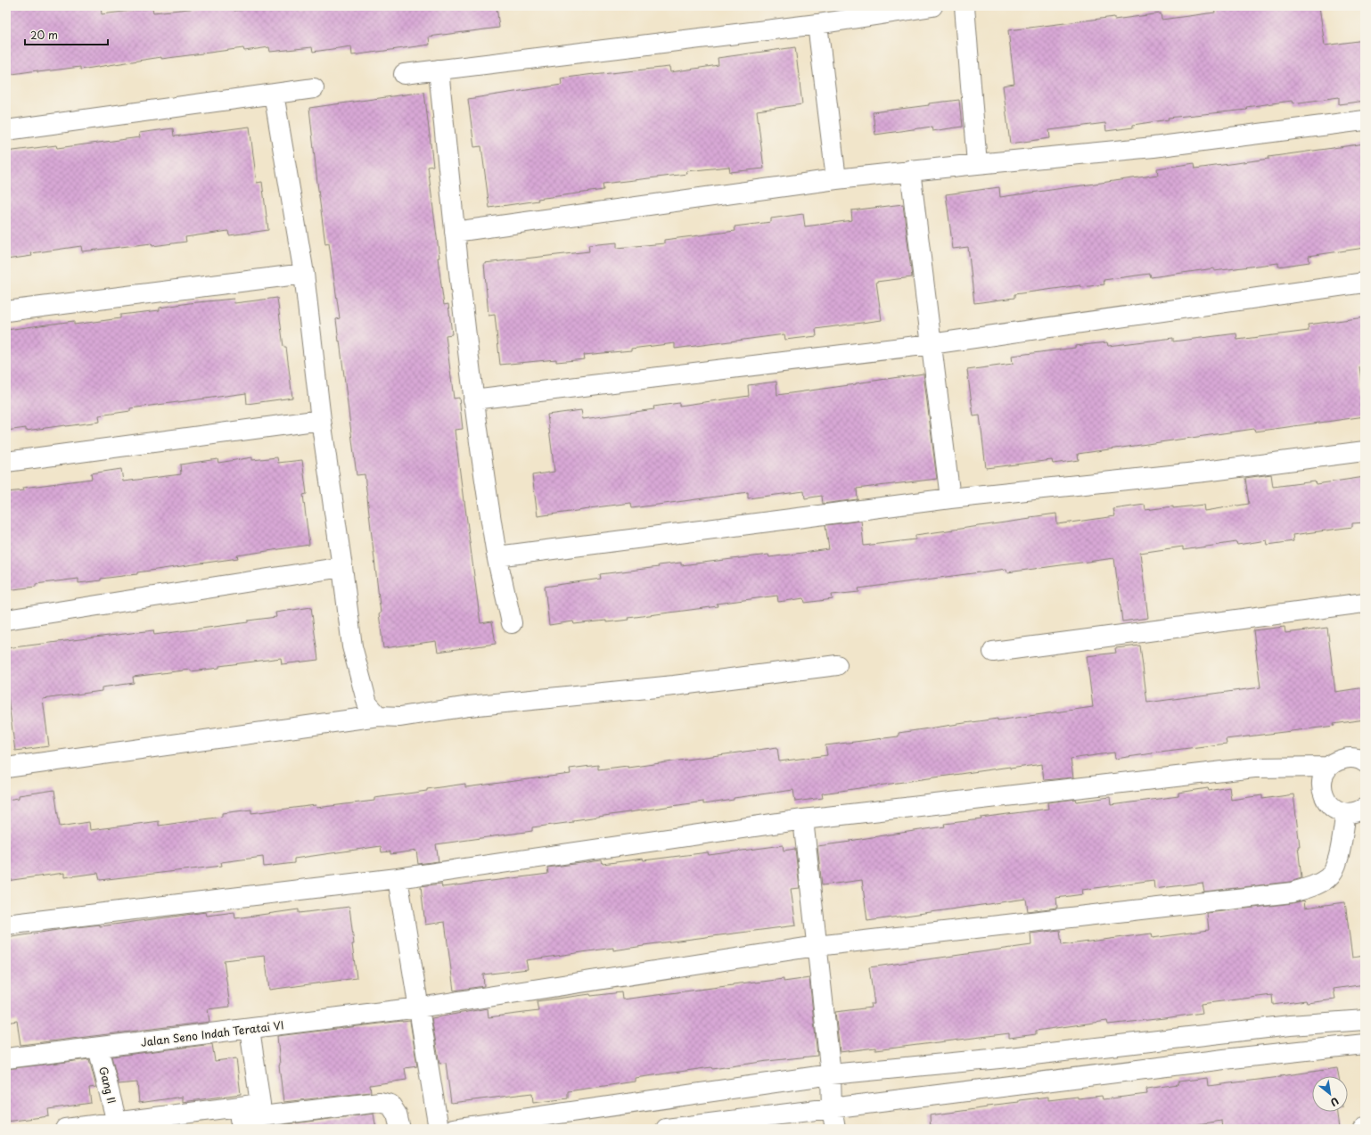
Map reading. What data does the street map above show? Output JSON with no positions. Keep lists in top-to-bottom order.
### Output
{
  "streets": {
    "street": ["Jalan Seno Indah Teratai VI", "Gang II"]
  },
  "crossings": [
    ["Jalan Seno Indah Teratai VI", "Gang II"]
  ],
  "scale_bar": "20 m",
  "north": "bottom right"
}
